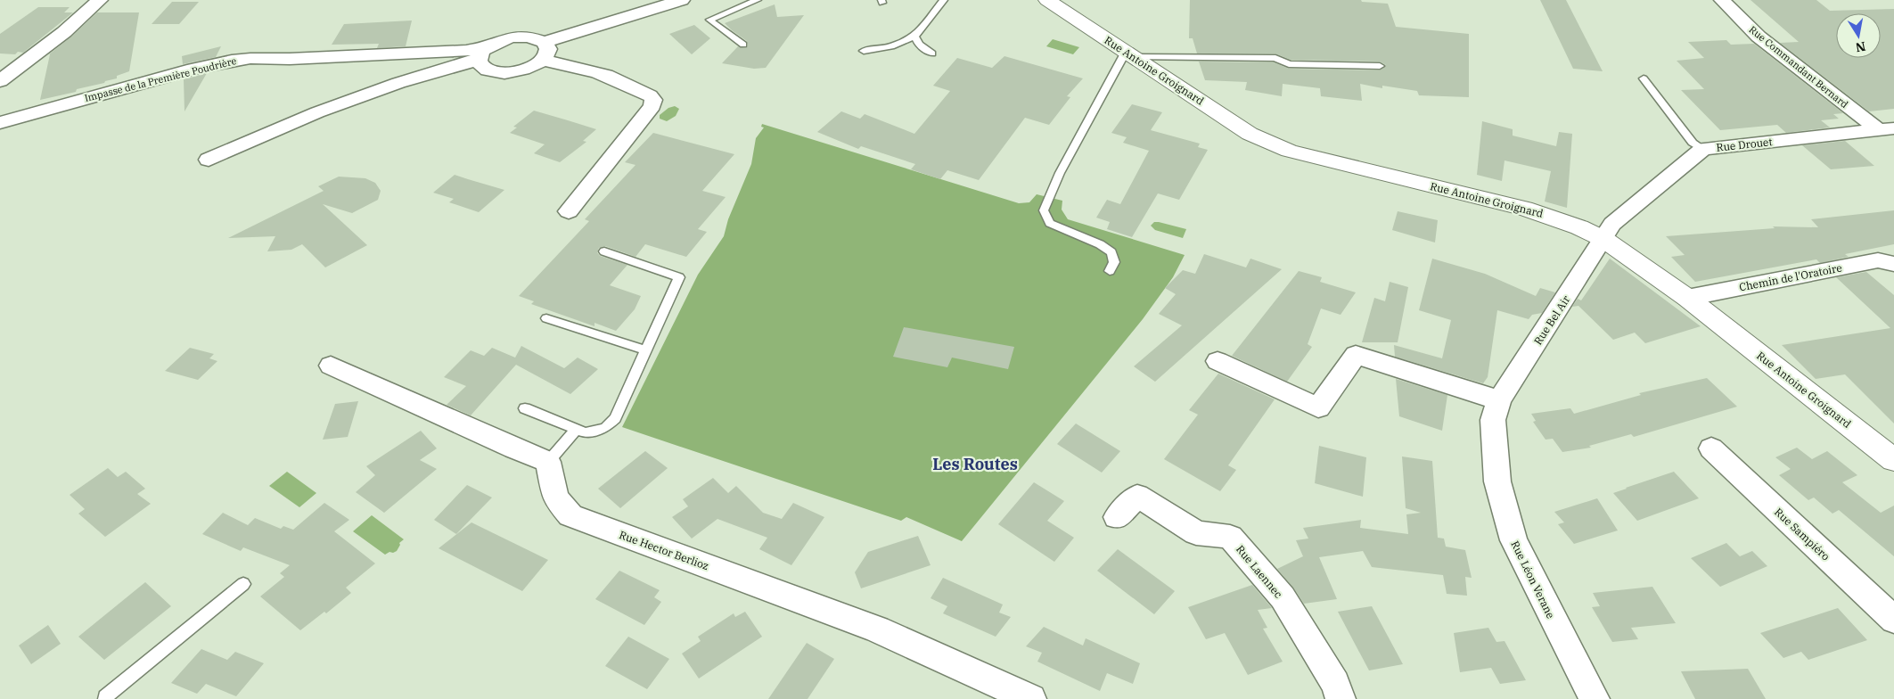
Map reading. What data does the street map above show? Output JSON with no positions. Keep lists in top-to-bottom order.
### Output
{
  "streets": {
    "main road": ["Rue Antoine Groignard"],
    "street": [
      "Rue Commandant Bernard",
      "Impasse de la Première Poudrière",
      "Rue Drouet",
      "Chemin de l'Oratoire",
      "Rue Bel Air",
      "Rue Sampiéro",
      "Rue Hector Berlioz",
      "Rue Laennec",
      "Rue Léon Verane"
    ]
  },
  "crossings": [
    ["Rue Commandant Bernard", "Rue Drouet"],
    ["Rue Antoine Groignard", "Rue Drouet"],
    ["Rue Antoine Groignard", "Chemin de l'Oratoire"],
    ["Rue Antoine Groignard", "Rue Bel Air"],
    ["Rue Drouet", "Rue Bel Air"],
    ["Rue Bel Air", "Rue Léon Verane"]
  ],
  "districts": ["Les Routes"],
  "north": "bottom"
}
